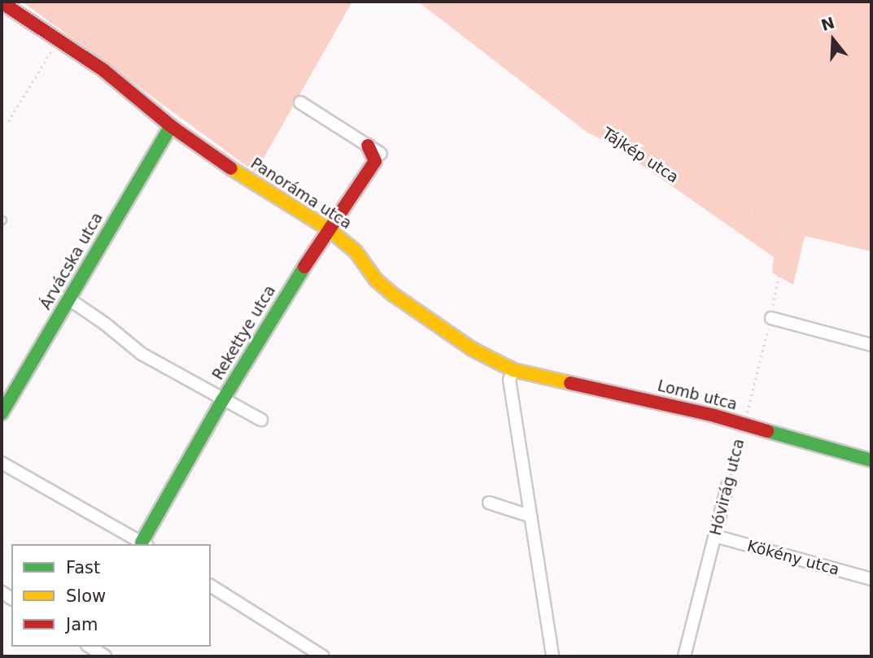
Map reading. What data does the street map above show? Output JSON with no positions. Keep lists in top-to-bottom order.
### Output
{
  "streets": {
    "street": [
      "Panoráma utca",
      "Árvácska utca",
      "Rekettye utca",
      "Lomb utca",
      "Hóvirág utca",
      "Kökény utca"
    ],
    "path": ["Tájkép utca"]
  },
  "crossings": [
    ["Panoráma utca", "Árvácska utca"],
    ["Panoráma utca", "Rekettye utca"],
    ["Panoráma utca", "Lomb utca"],
    ["Lomb utca", "Hóvirág utca"],
    ["Hóvirág utca", "Kökény utca"]
  ],
  "legend": ["Fast", "Slow", "Jam"],
  "north": "top"
}
